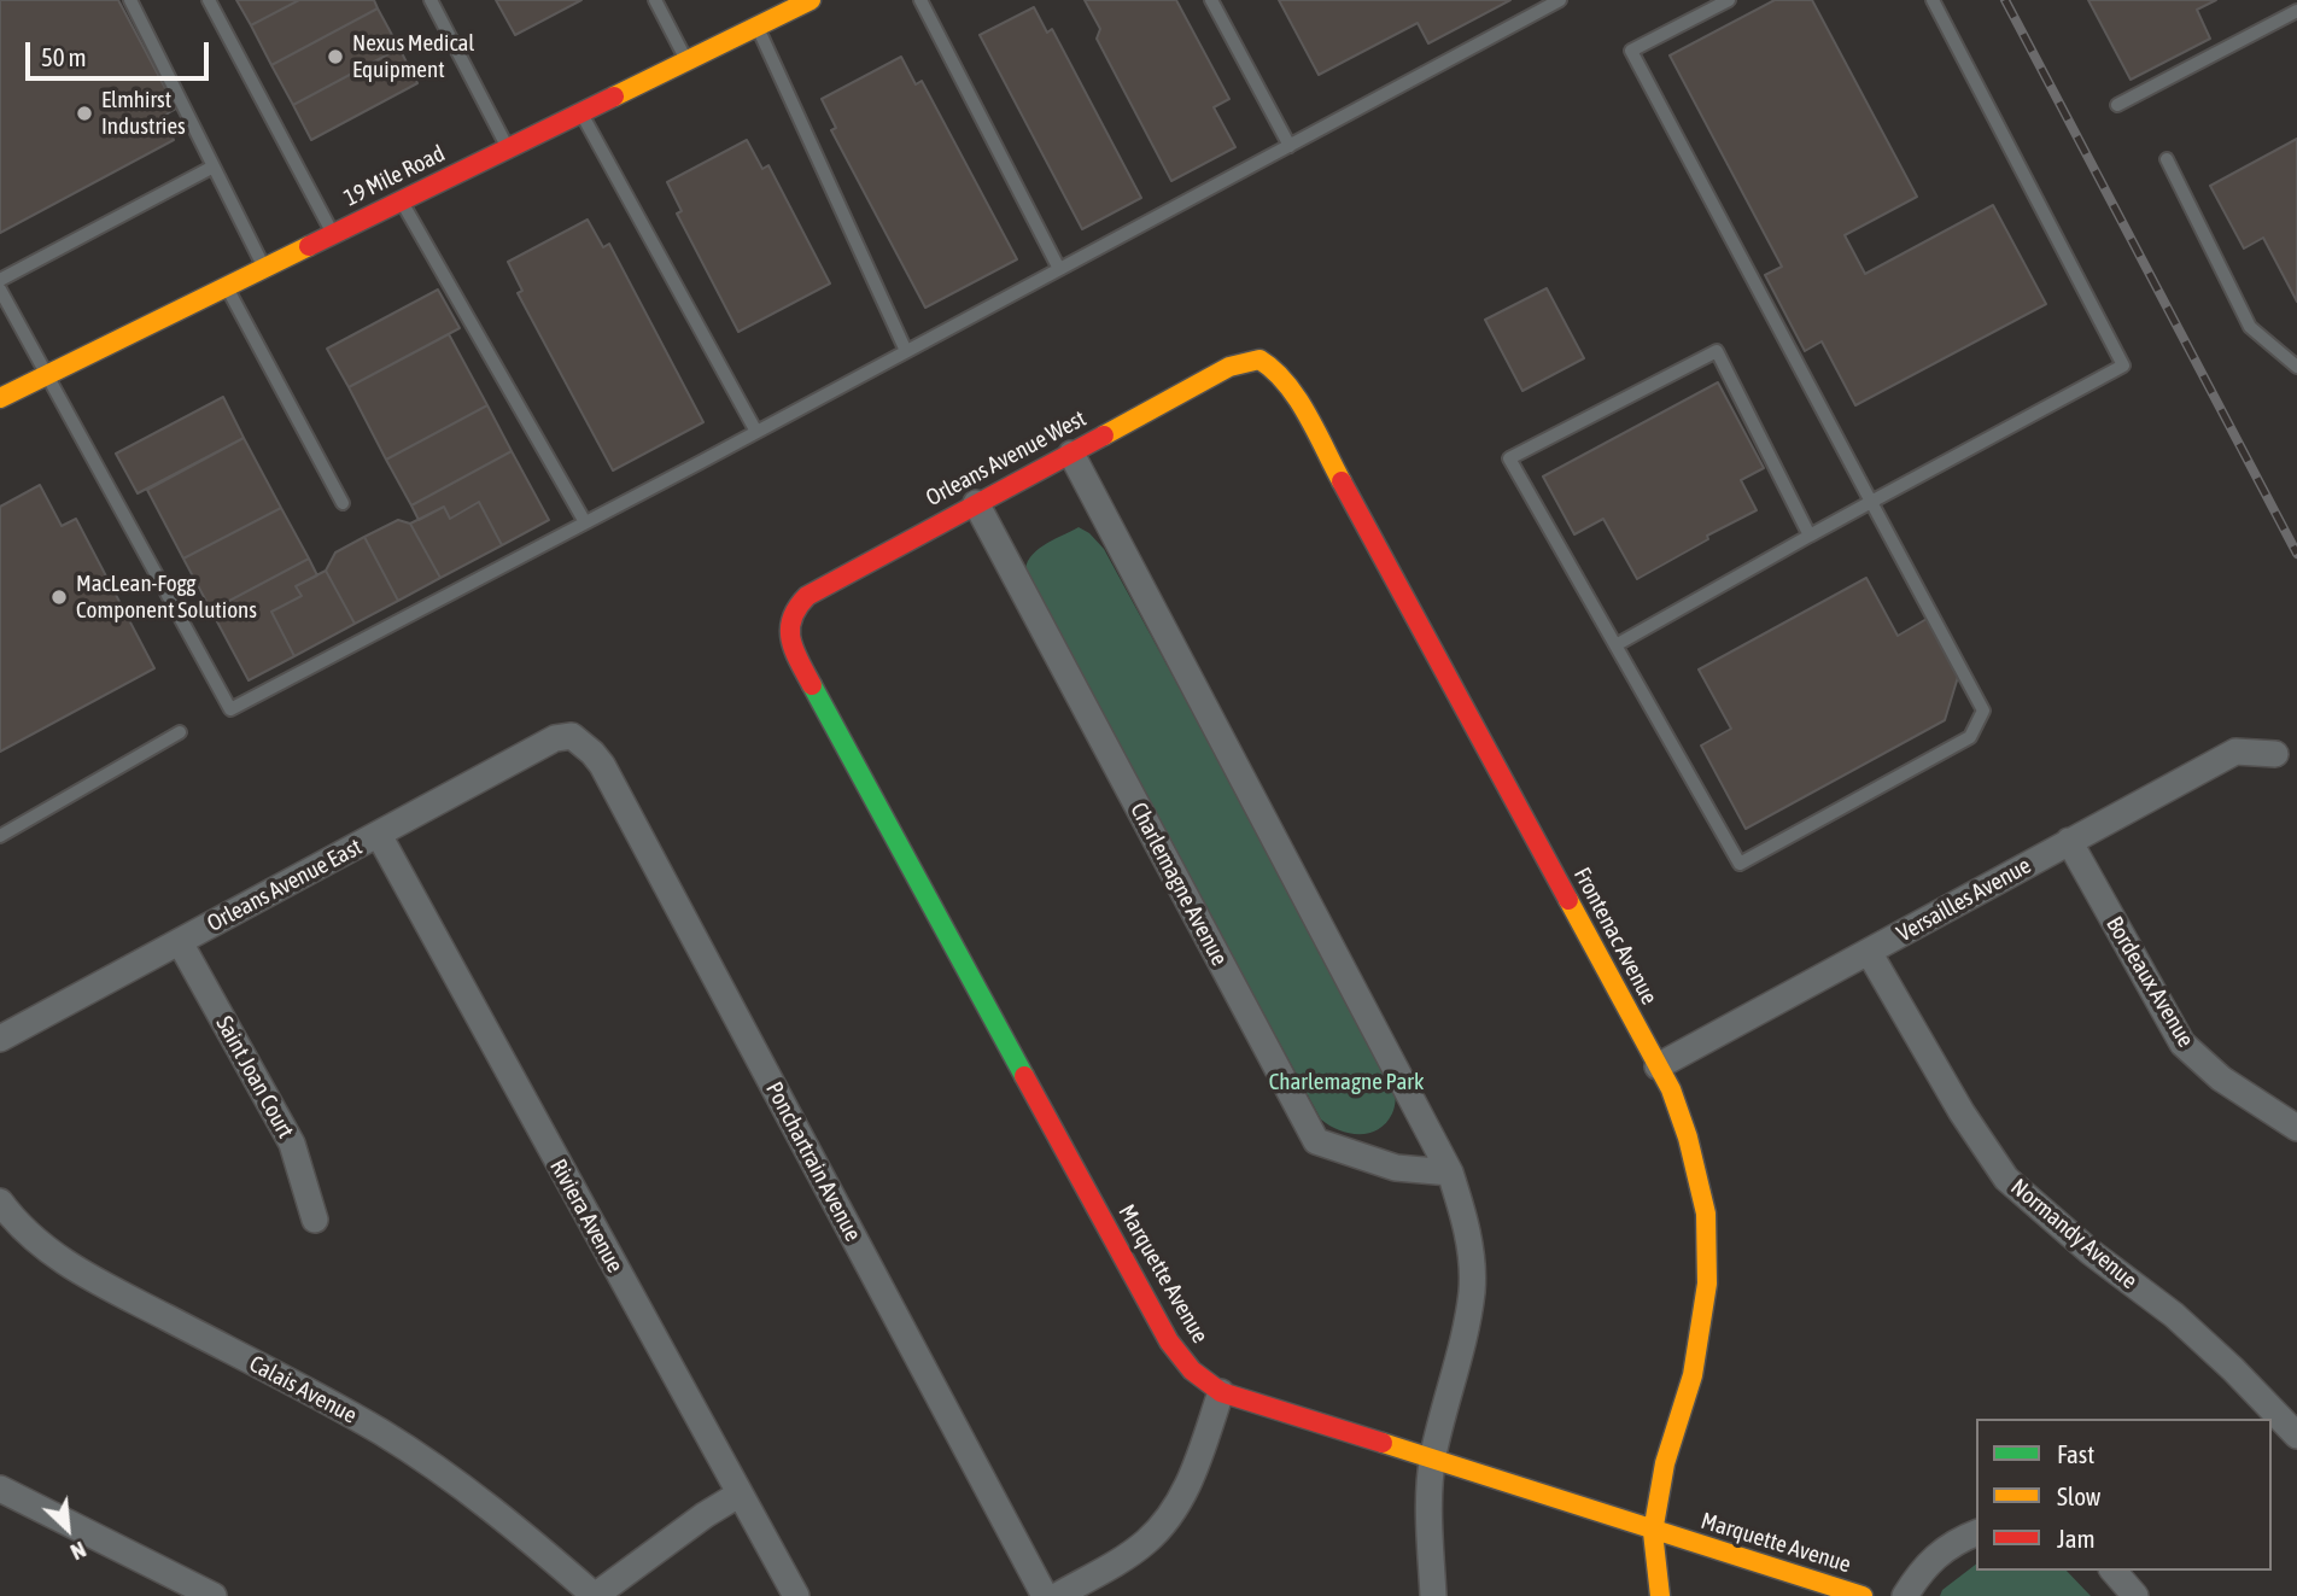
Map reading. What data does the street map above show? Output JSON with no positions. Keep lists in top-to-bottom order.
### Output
{
  "streets": {
    "street": [
      "19 Mile Road",
      "Orleans Avenue West",
      "Charlemagne Avenue",
      "Orleans Avenue East",
      "Versailles Avenue",
      "Frontenac Avenue",
      "Bordeaux Avenue",
      "Saint Joan Court",
      "Ponchartrain Avenue",
      "Riviera Avenue",
      "Normandy Avenue",
      "Marquette Avenue",
      "Calais Avenue"
    ]
  },
  "crossings": [
    ["Orleans Avenue West", "Charlemagne Avenue"],
    ["Orleans Avenue West", "Frontenac Avenue"],
    ["Orleans Avenue West", "Marquette Avenue"],
    ["Orleans Avenue East", "Saint Joan Court"],
    ["Orleans Avenue East", "Ponchartrain Avenue"],
    ["Orleans Avenue East", "Riviera Avenue"],
    ["Versailles Avenue", "Frontenac Avenue"],
    ["Versailles Avenue", "Bordeaux Avenue"],
    ["Versailles Avenue", "Normandy Avenue"],
    ["Frontenac Avenue", "Marquette Avenue"]
  ],
  "parks": ["Charlemagne Park"],
  "places": ["Nexus Medical Equipment", "Elmhirst Industries", "MacLean-Fogg Component Solutions"],
  "legend": ["Fast", "Slow", "Jam"],
  "scale_bar": "50 m",
  "north": "bottom right"
}
